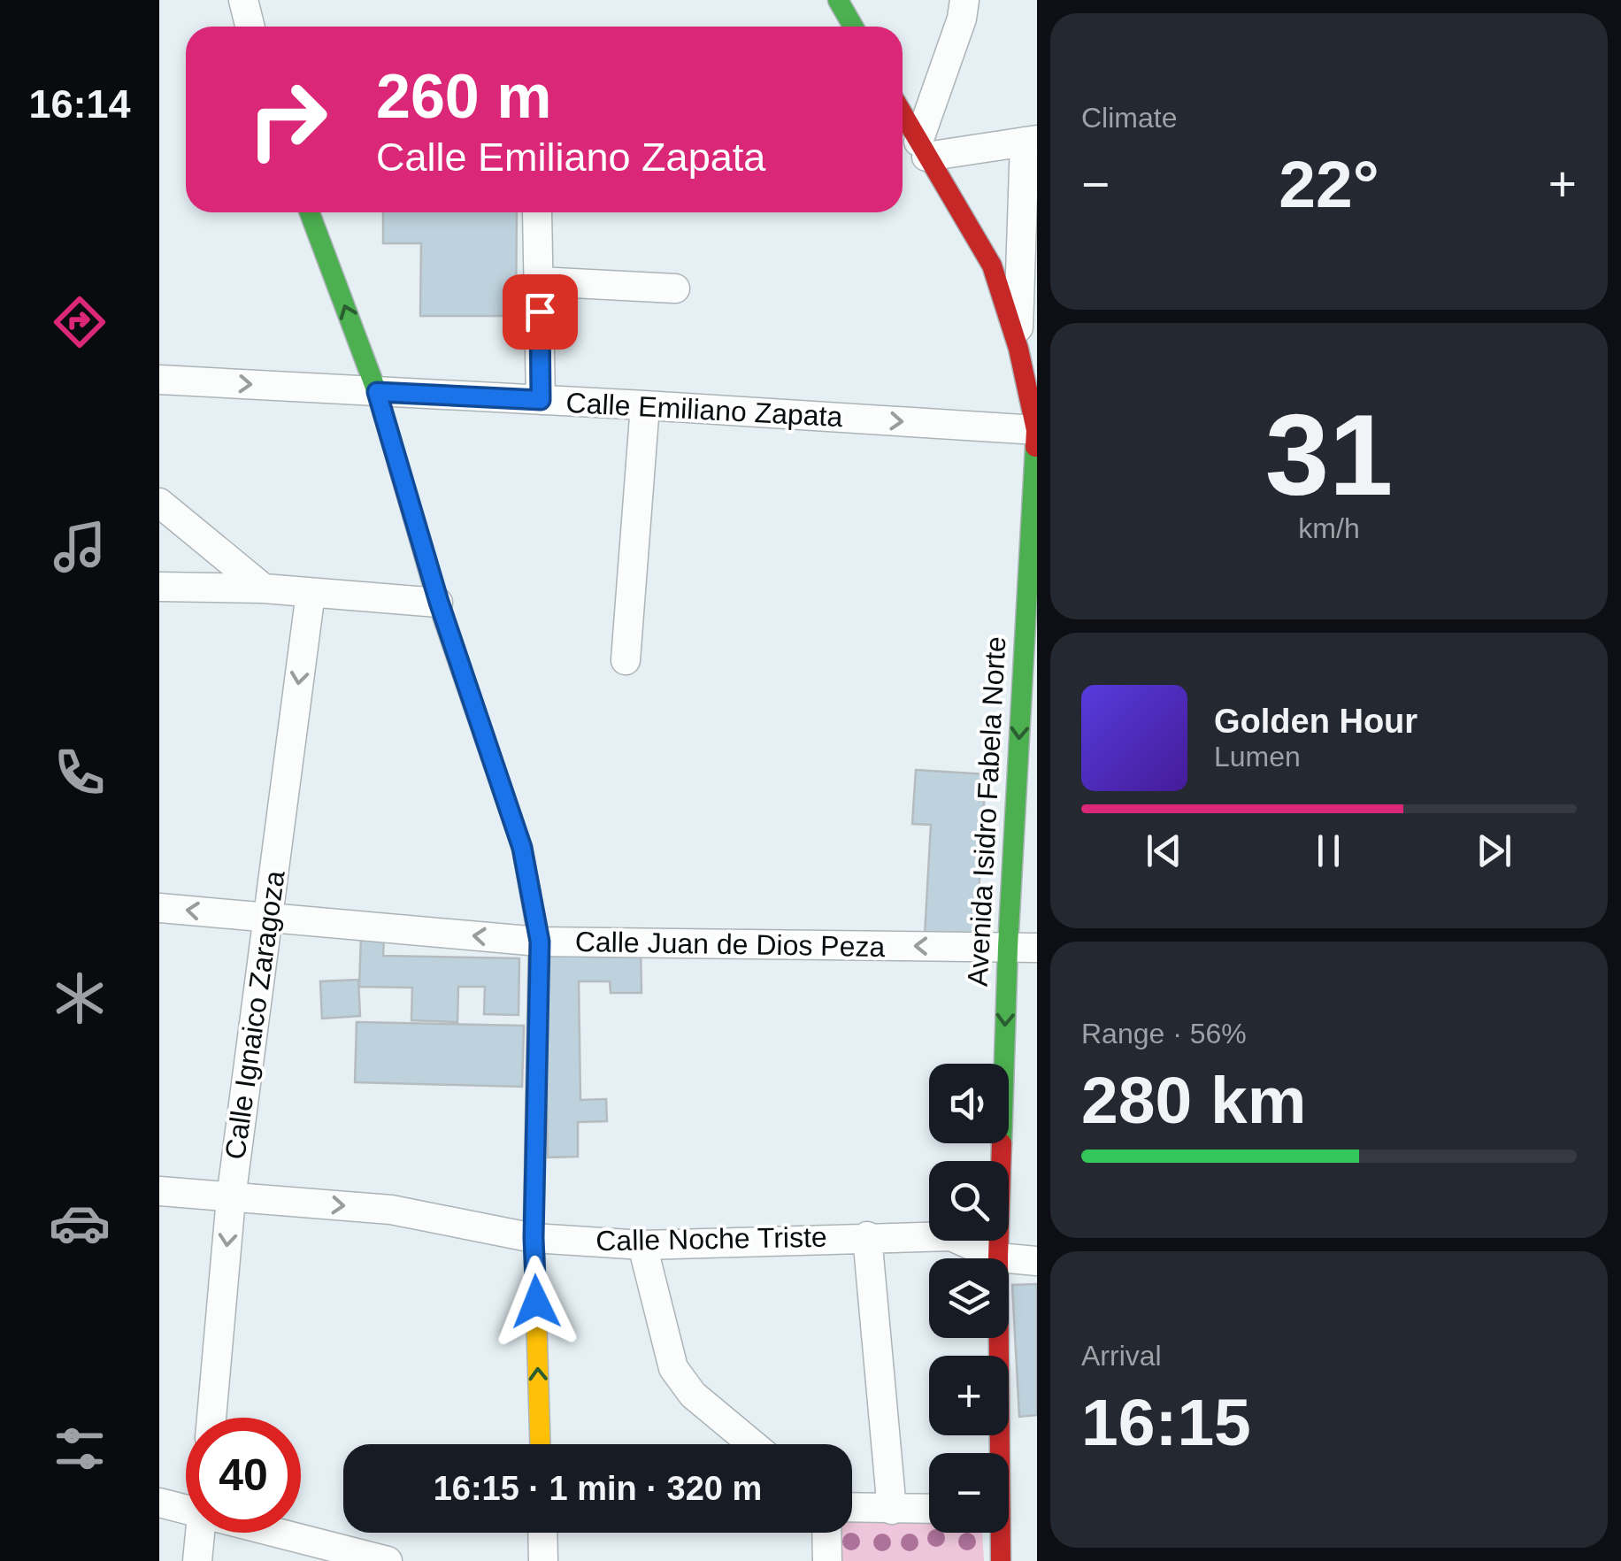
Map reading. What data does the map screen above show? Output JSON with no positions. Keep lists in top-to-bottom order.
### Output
{
  "streets": {
    "main road": ["Avenida Isidro Fabela Norte"],
    "street": [
      "Calle Emiliano Zapata",
      "Calle Juan de Dios Peza",
      "Calle Ignaico Zaragoza",
      "Calle Noche Triste"
    ]
  },
  "crossings": [
    ["Calle Emiliano Zapata", "Avenida Isidro Fabela Norte"],
    ["Avenida Isidro Fabela Norte", "Calle Juan de Dios Peza"],
    ["Avenida Isidro Fabela Norte", "Calle Noche Triste"],
    ["Calle Juan de Dios Peza", "Calle Ignaico Zaragoza"],
    ["Calle Ignaico Zaragoza", "Calle Noche Triste"]
  ],
  "one_way": ["Avenida Isidro Fabela Norte", "Calle Juan de Dios Peza", "Calle Ignaico Zaragoza"],
  "page": {
    "tabs": "16:14",
    "tile": [
      "Climate",
      ["31", "km/h"],
      ["Range · 56%", "280 km"],
      ["Arrival", "16:15"]
    ],
    "turn": ["260 m", "Calle Emiliano Zapata"],
    "heat": ["−", "22°", "+"],
    "song": ["Golden Hour", "Lumen"],
    "map_buttons": ["+", "−"],
    "limit": "40",
    "trip": "16:15 · 1 min · 320 m"
  }
}
